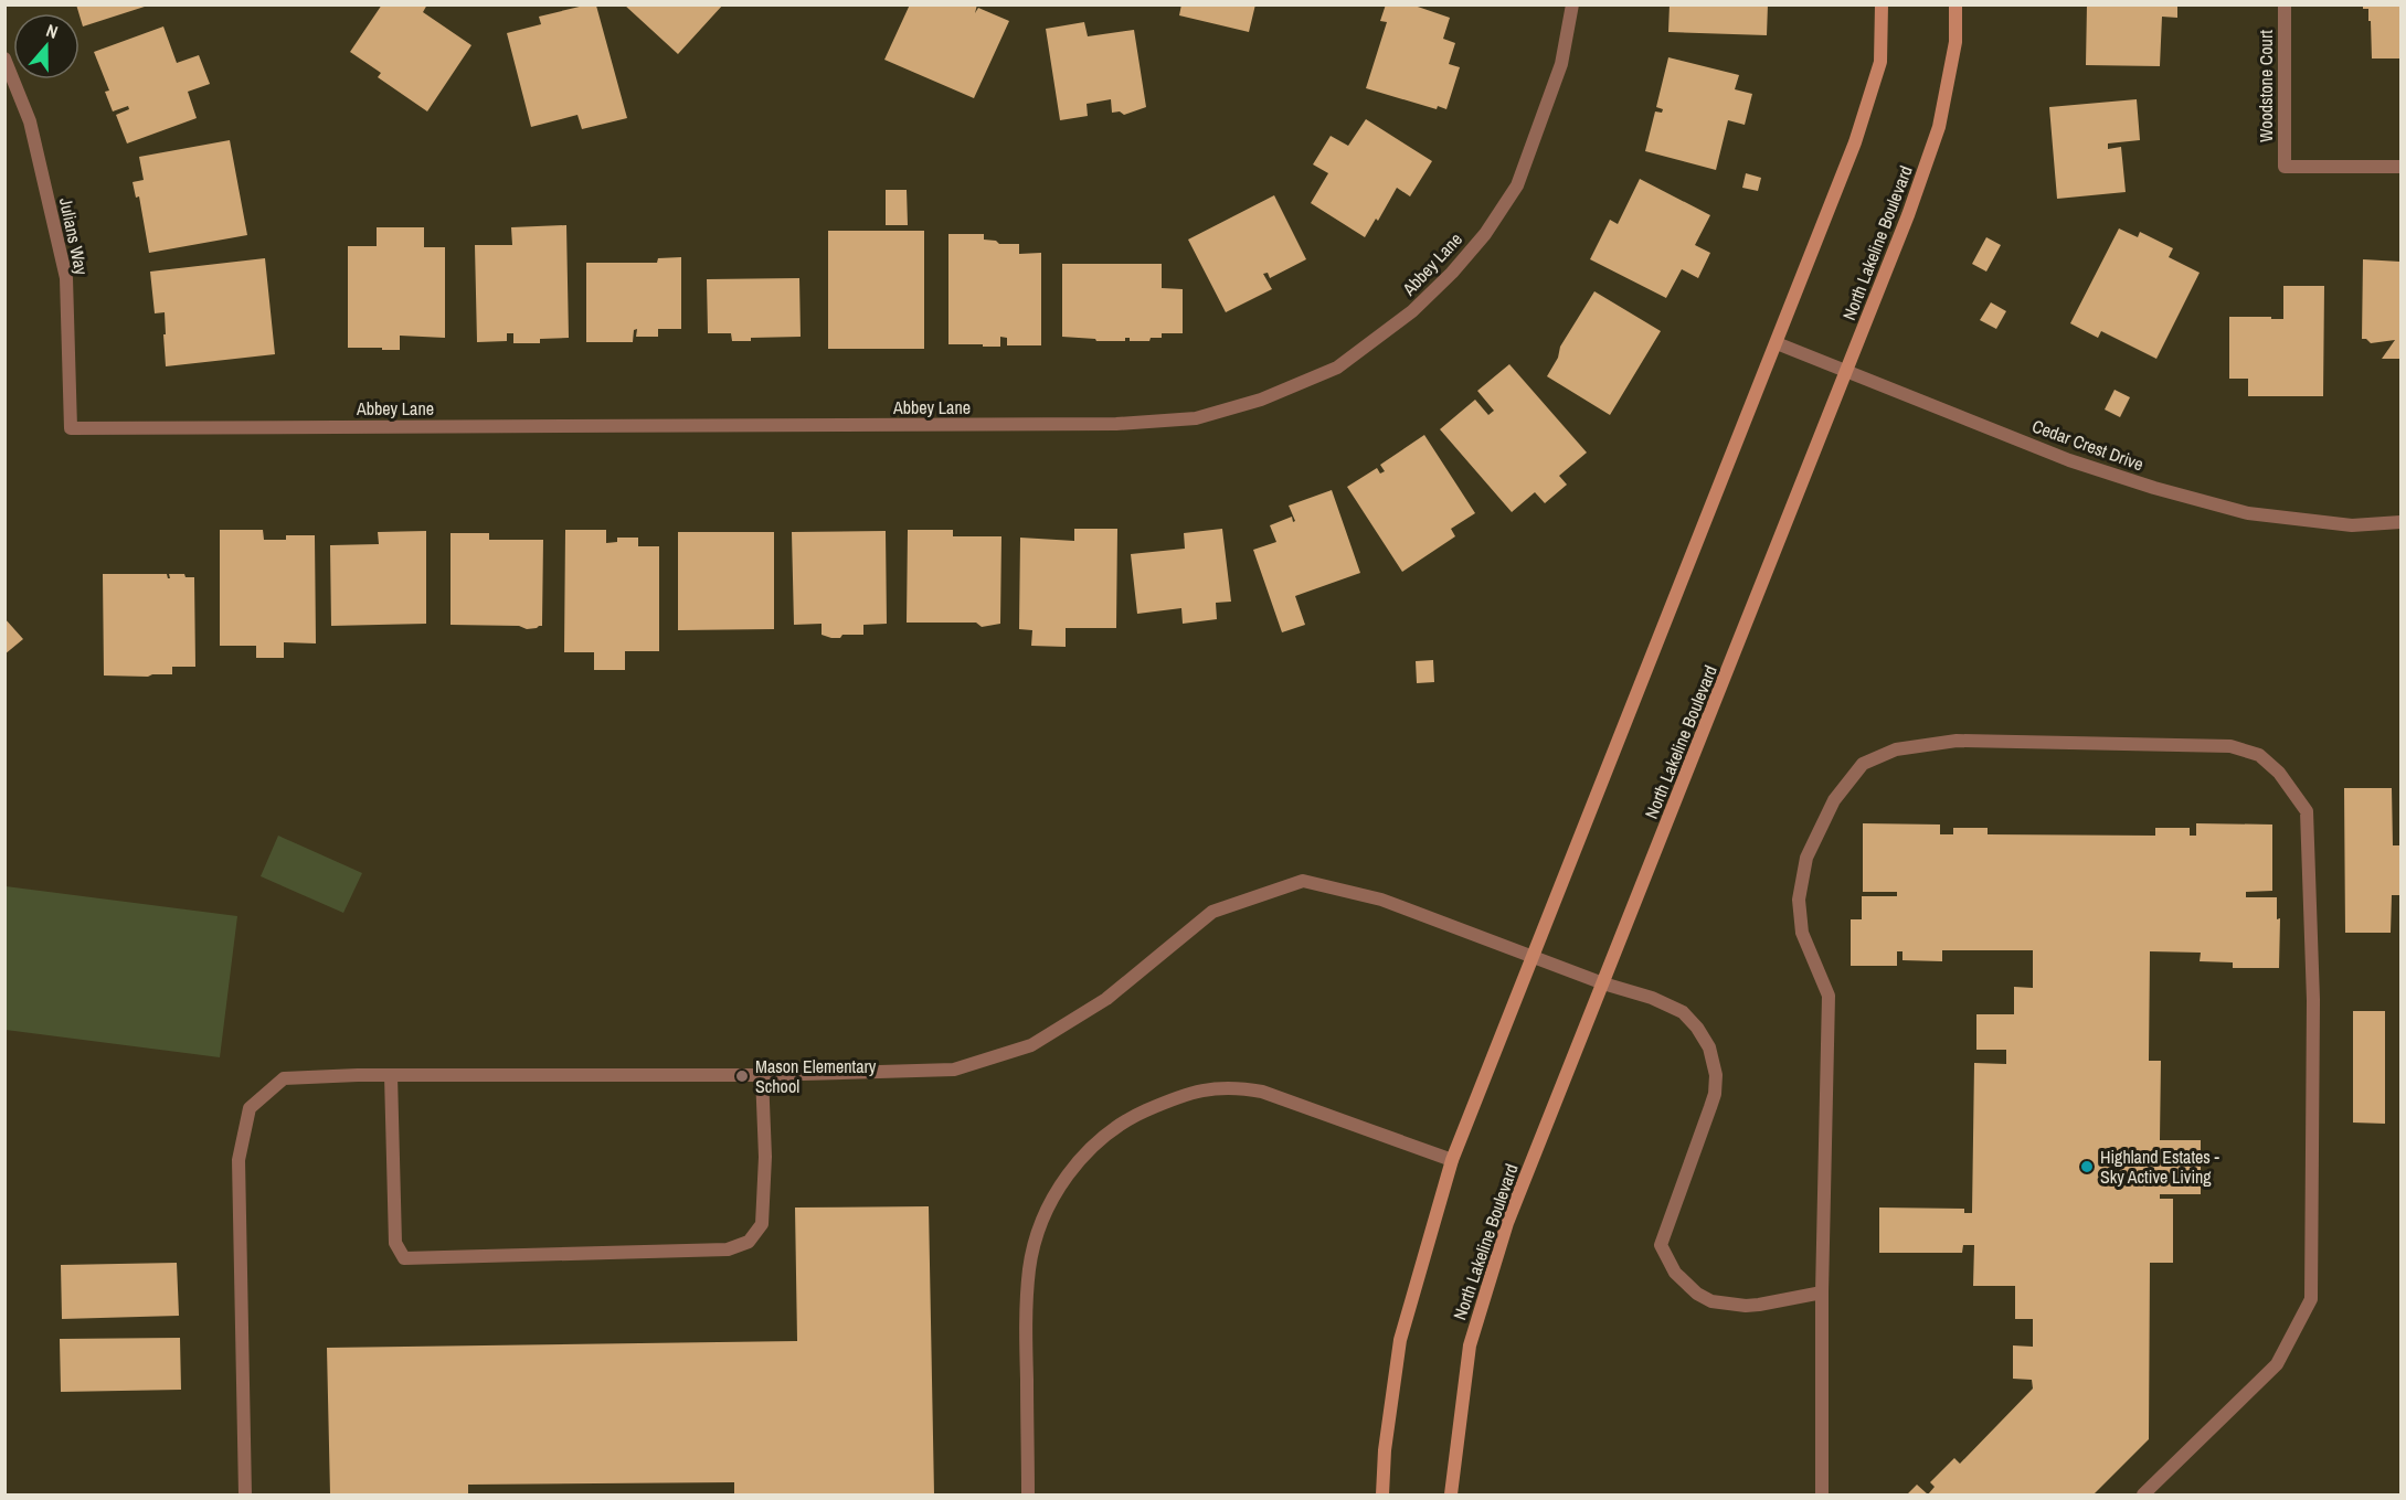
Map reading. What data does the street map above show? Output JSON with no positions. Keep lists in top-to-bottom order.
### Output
{
  "streets": {
    "main road": ["North Lakeline Boulevard"],
    "street": [
      "Woodstone Court",
      "Julians Way",
      "Abbey Lane",
      "Cedar Crest Drive"
    ]
  },
  "crossings": [
    ["Julians Way", "Abbey Lane"],
    ["North Lakeline Boulevard", "Cedar Crest Drive"]
  ],
  "places": ["Mason Elementary School", "Highland Estates - Sky Active Living"],
  "north": "top"
}
